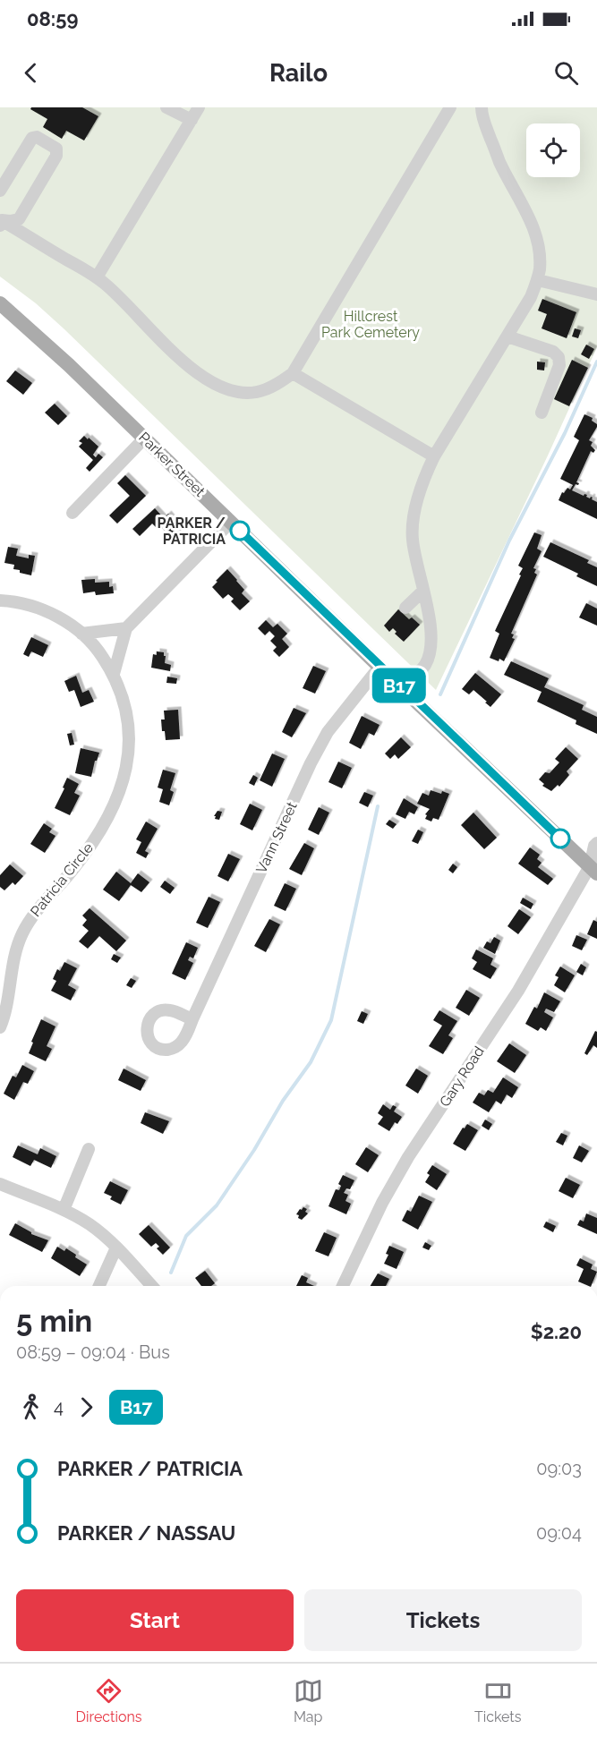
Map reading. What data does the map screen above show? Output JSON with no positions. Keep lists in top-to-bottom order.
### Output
{
  "streets": {
    "main road": ["Parker Street"],
    "street": ["Vann Street", "Patricia Circle", "Gary Road"]
  },
  "crossings": [
    ["Parker Street", "Vann Street"],
    ["Parker Street", "Gary Road"]
  ],
  "parks": ["Hillcrest Park Cemetery"],
  "places": ["PARKER / PATRICIA"],
  "lines": ["bus line B17"],
  "page": {
    "status": "08:59",
    "header": "Railo",
    "on_map": "B17",
    "heading": ["5 min", "08:59 – 09:04 · Bus", "$2.20"],
    "legs": ["4", "B17"],
    "list": [
      {
        "name": "PARKER / PATRICIA",
        "value": "09:03"
      },
      {
        "name": "PARKER / NASSAU",
        "value": "09:04"
      }
    ],
    "buttons": ["Start", "Tickets"],
    "tabs": ["Directions", "Map", "Tickets"]
  }
}
